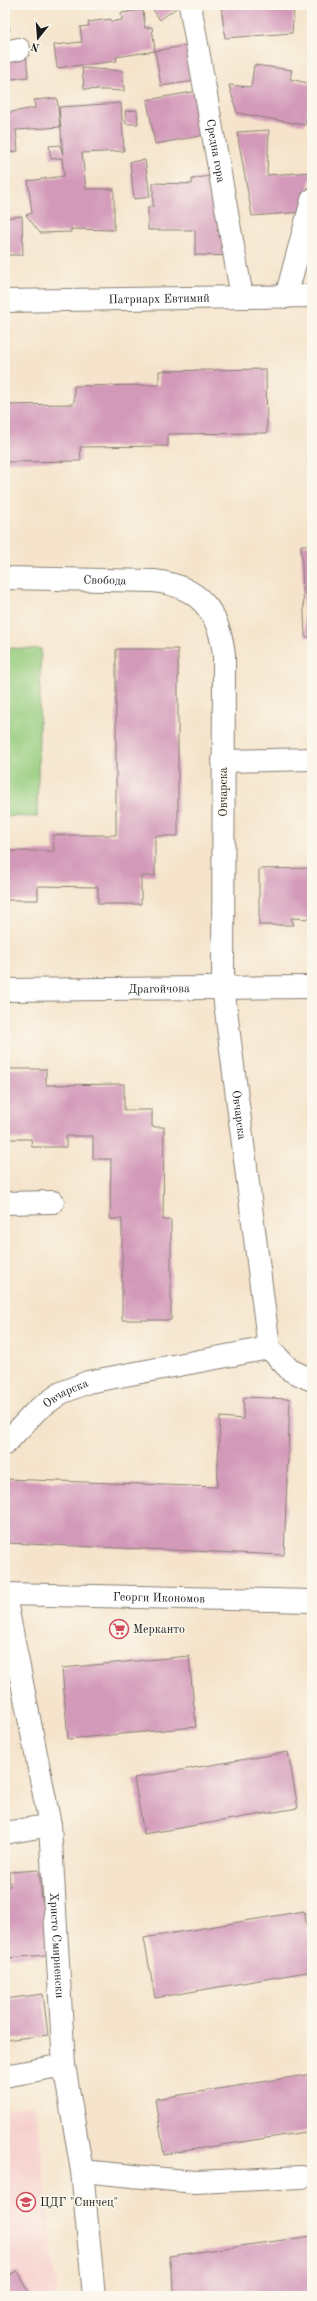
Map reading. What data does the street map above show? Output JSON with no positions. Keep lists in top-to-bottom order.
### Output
{
  "streets": {
    "street": [
      "Средна гора",
      "Патриарх Евтимий",
      "Свобода",
      "Овчарска",
      "Драгойчова",
      "Георги Икономов",
      "Христо Смирненски"
    ]
  },
  "crossings": [
    ["Средна гора", "Патриарх Евтимий"],
    ["Свобода", "Овчарска"],
    ["Овчарска", "Драгойчова"],
    ["Георги Икономов", "Христо Смирненски"]
  ],
  "places": {
    "supermarket": ["Мерканто"],
    "school or university": ["ЦДГ \"Синчец\""]
  },
  "north": "bottom"
}
